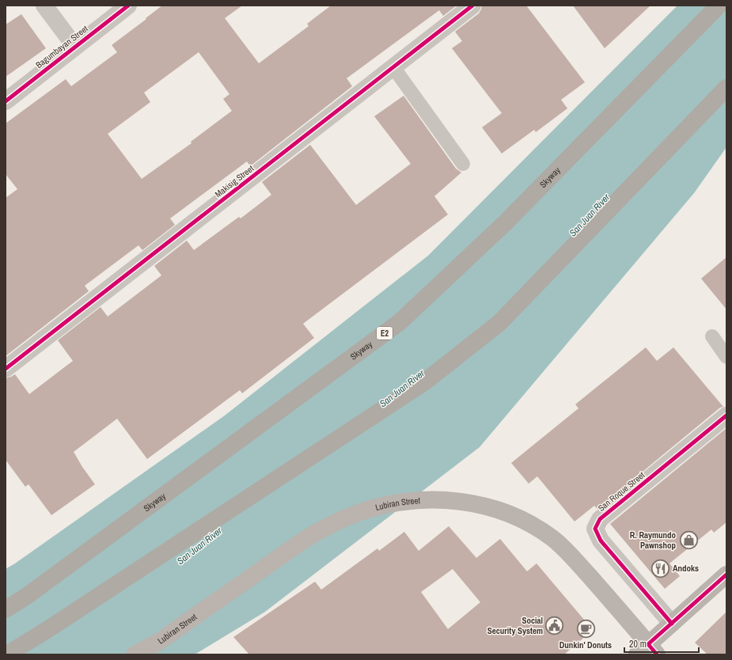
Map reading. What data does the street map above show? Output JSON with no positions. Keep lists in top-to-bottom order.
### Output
{
  "streets": {
    "highway": ["Skyway", "E2"],
    "main road": ["Lubiran Street"],
    "street": ["Bagumbayan Street", "Makisig Street", "San Roque Street"]
  },
  "water": ["San Juan River"],
  "places": {
    "shop": ["R. Raymundo Pawnshop"],
    "restaurant": ["Andoks"],
    "public building": ["Social Security System"],
    "cafe": ["Dunkin' Donuts"]
  },
  "scale_bar": "20 m"
}
